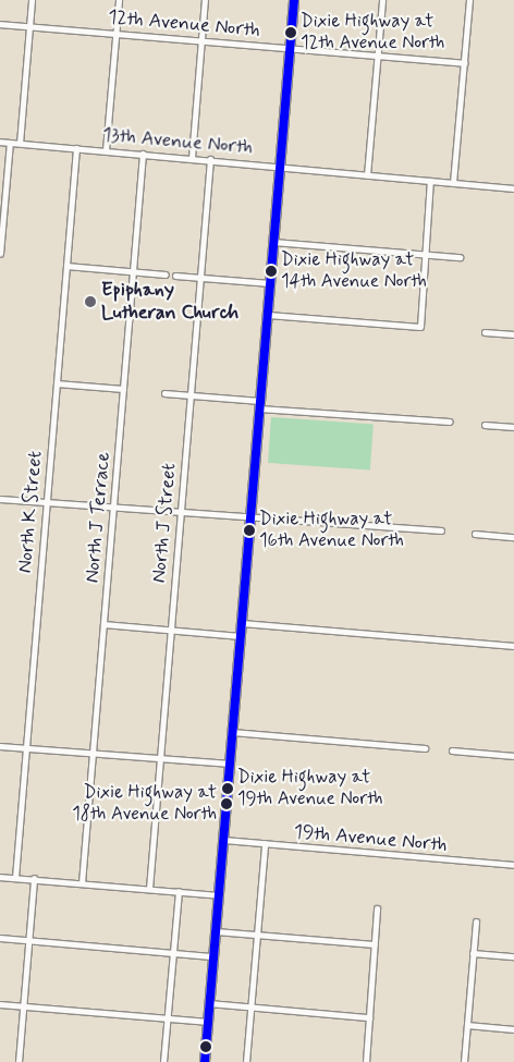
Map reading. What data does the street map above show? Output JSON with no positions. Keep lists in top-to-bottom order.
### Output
{
  "streets": {
    "street": [
      "12th Avenue North",
      "13th Avenue North",
      "North K Street",
      "North J Terrace",
      "North J Street",
      "19th Avenue North"
    ]
  },
  "crossings": [
    ["13th Avenue North", "North K Street"],
    ["13th Avenue North", "North J Terrace"],
    ["13th Avenue North", "North J Street"]
  ],
  "places": [
    "Dixie Highway at 12th Avenue North",
    "Dixie Highway at 14th Avenue North",
    "Epiphany Lutheran Church",
    "Dixie Highway at 16th Avenue North",
    "Dixie Highway at 19th Avenue North",
    "Dixie Highway at 18th Avenue North"
  ]
}
